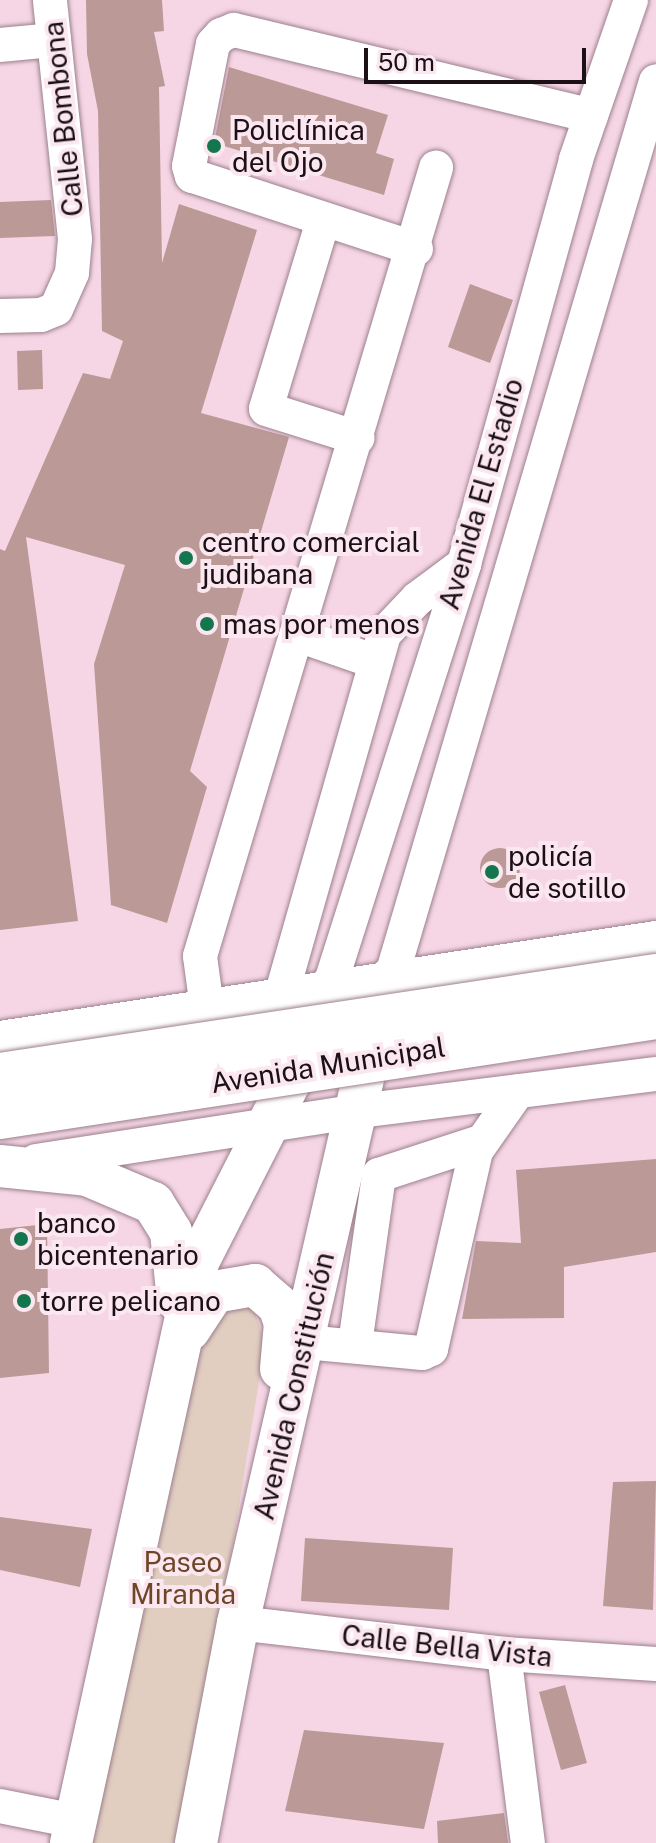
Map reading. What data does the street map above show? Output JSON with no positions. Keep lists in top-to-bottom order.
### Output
{
  "streets": {
    "highway": ["Avenida Municipal"],
    "main road": ["Avenida Constitución"],
    "street": ["Calle Bombona", "Avenida El Estadio", "Calle Bella Vista"]
  },
  "crossings": [
    ["Avenida El Estadio", "Avenida Constitución"],
    ["Avenida Municipal", "Avenida Constitución"],
    ["Avenida Constitución", "Calle Bella Vista"]
  ],
  "parks": ["Paseo Miranda"],
  "places": [
    "Policlínica del Ojo",
    "centro comercial judibana",
    "mas por menos",
    "policía de sotillo",
    "banco bicentenario",
    "torre pelicano"
  ],
  "scale_bar": "50 m"
}
